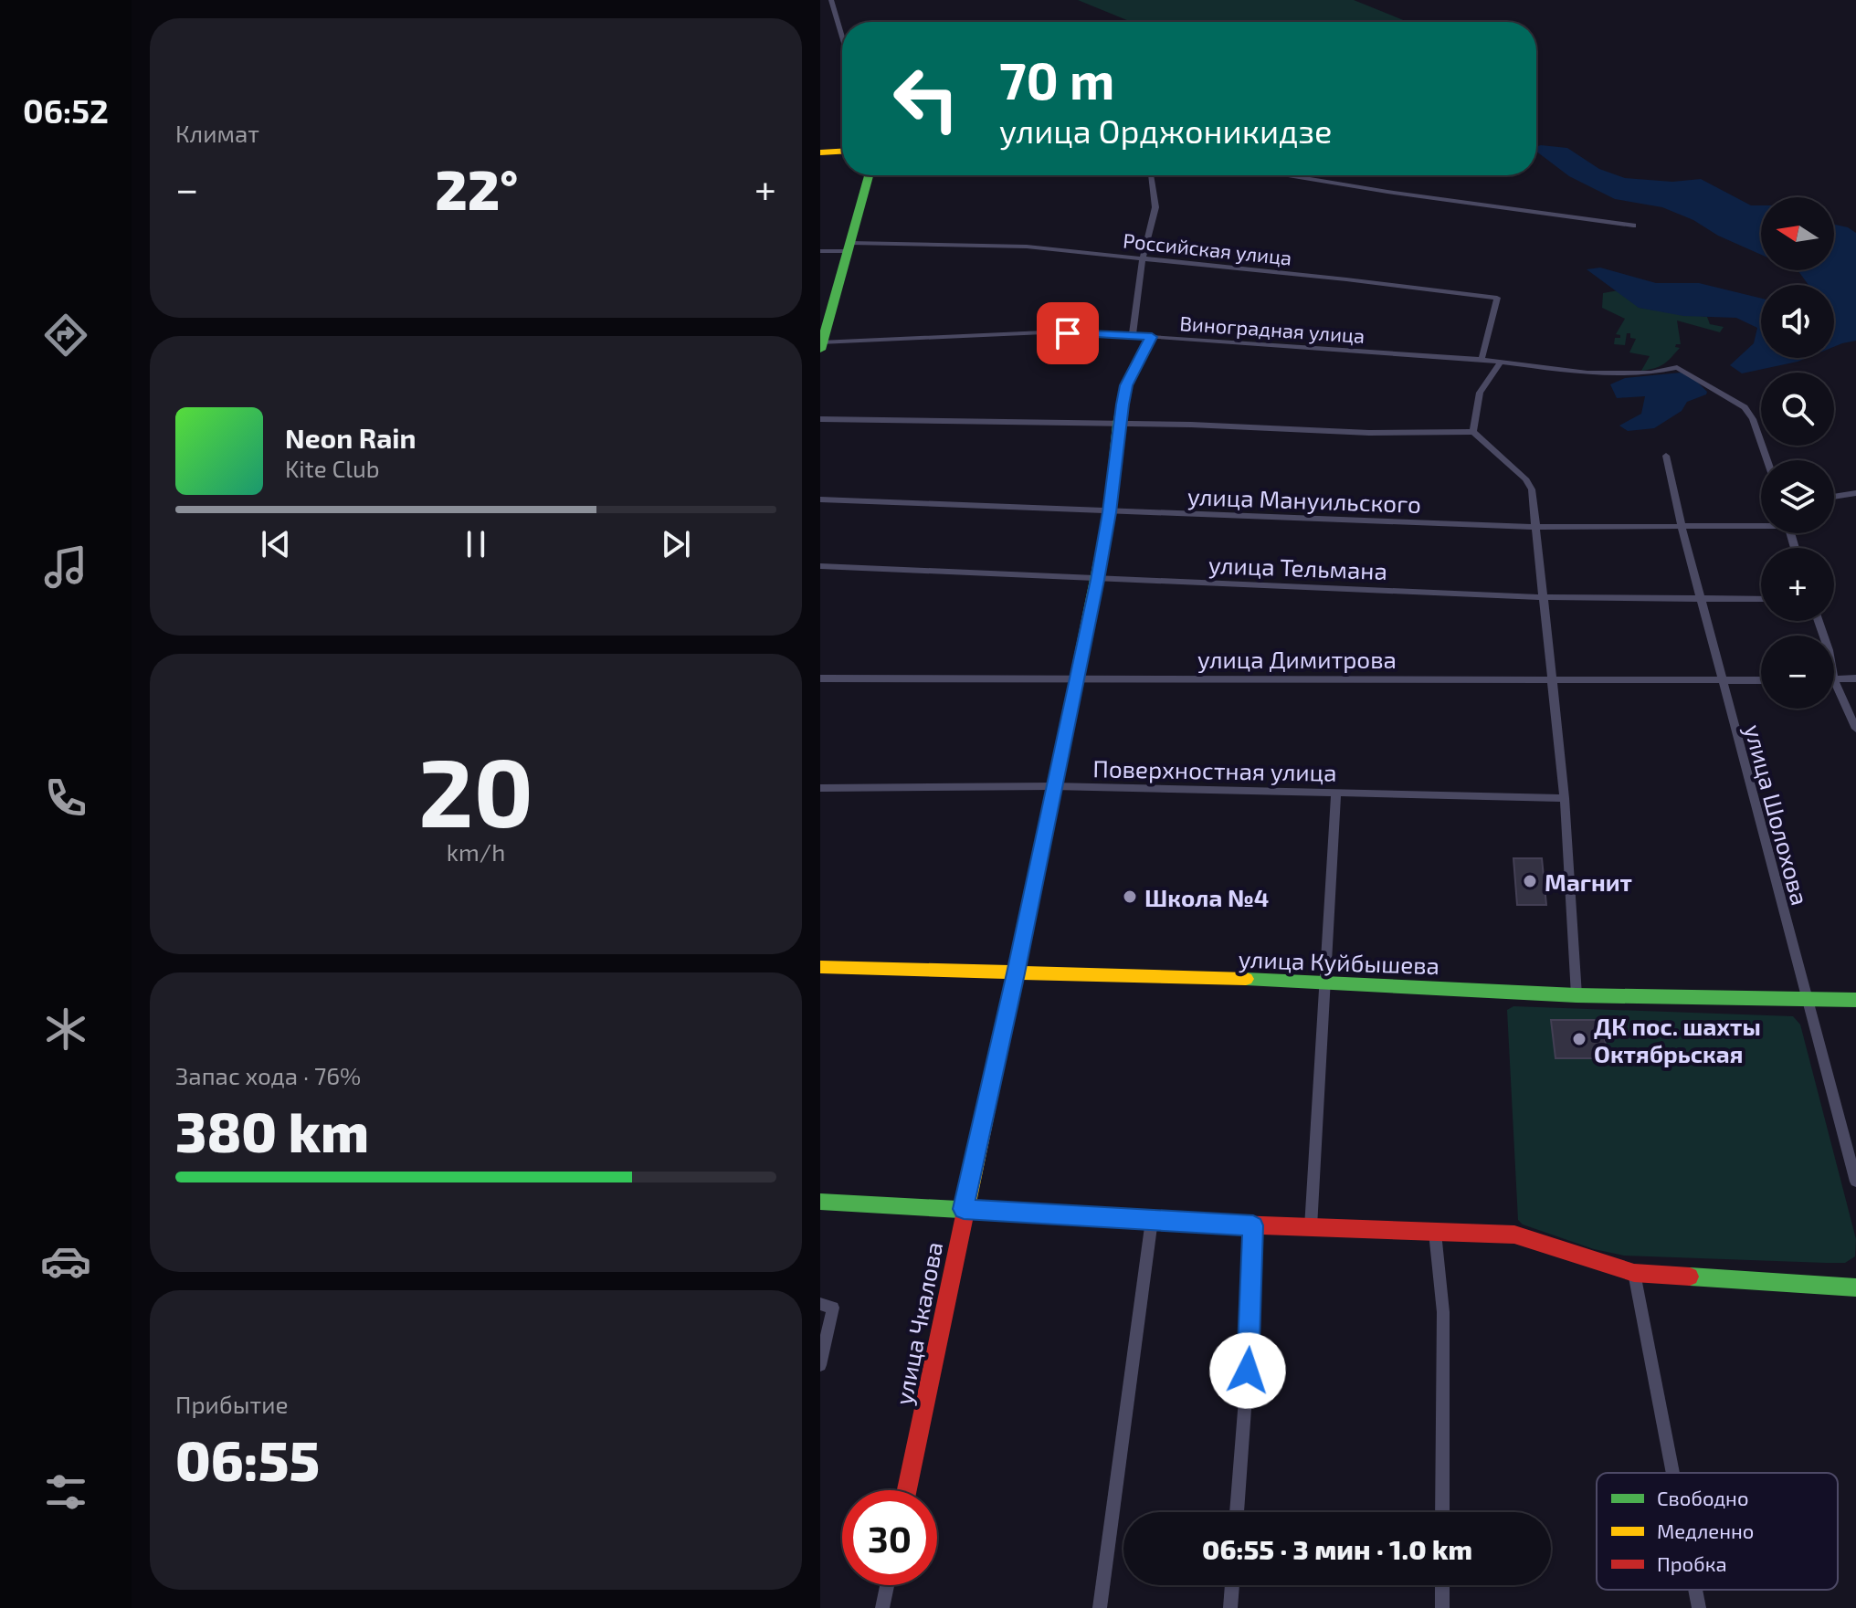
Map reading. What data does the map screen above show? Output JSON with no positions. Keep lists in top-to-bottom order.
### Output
{
  "streets": {
    "street": [
      "Российская улица",
      "Виноградная улица",
      "улица Мануильского",
      "улица Тельмана",
      "улица Димитрова",
      "Поверхностная улица",
      "улица Шолохова",
      "улица Куйбышева",
      "улица Чкалова"
    ]
  },
  "crossings": [
    ["Российская улица", "Виноградная улица"],
    ["Виноградная улица", "улица Чкалова"],
    ["улица Мануильского", "улица Шолохова"],
    ["улица Мануильского", "улица Чкалова"],
    ["улица Тельмана", "улица Шолохова"],
    ["улица Тельмана", "улица Чкалова"],
    ["улица Димитрова", "улица Шолохова"],
    ["улица Димитрова", "улица Чкалова"],
    ["Поверхностная улица", "улица Чкалова"],
    ["улица Шолохова", "улица Куйбышева"],
    ["улица Куйбышева", "улица Чкалова"]
  ],
  "places": ["Магнит", "Школа №4", "ДК пос. шахты Октябрьская"],
  "legend": ["Свободно", "Медленно", "Пробка"],
  "north": "left",
  "page": {
    "tabs": "06:52",
    "tile": [
      "Климат",
      ["20", "km/h"],
      ["Запас хода · 76%", "380 km"],
      ["Прибытие", "06:55"]
    ],
    "turn": ["70 m", "улица Орджоникидзе"],
    "heat": ["−", "22°", "+"],
    "map_buttons": ["+", "−"],
    "song": ["Neon Rain", "Kite Club"],
    "limit": "30",
    "trip": "06:55 · 3 мин · 1.0 km"
  }
}
